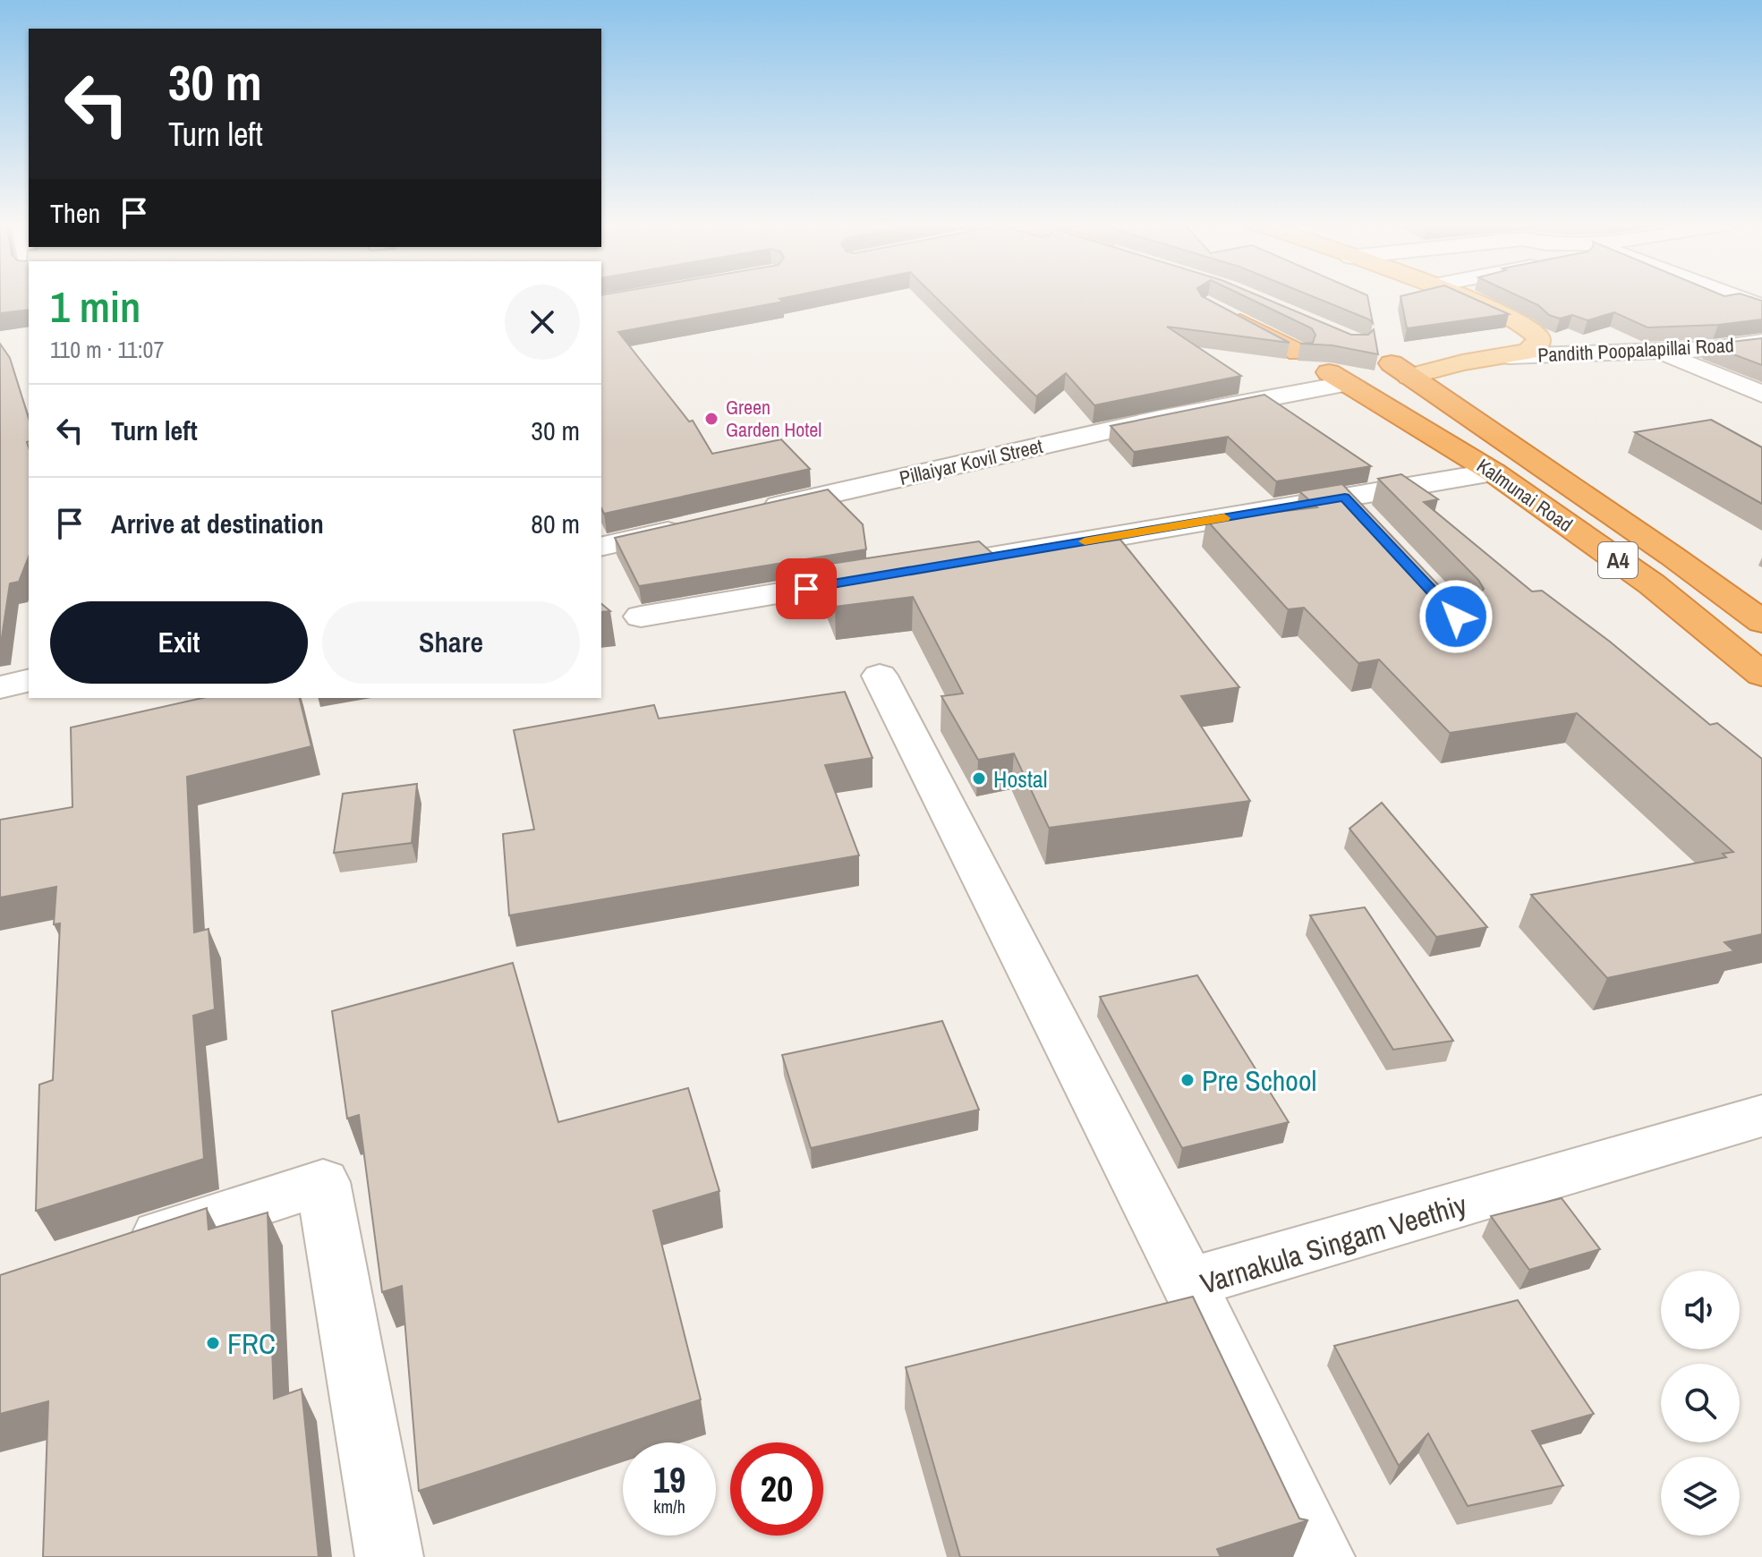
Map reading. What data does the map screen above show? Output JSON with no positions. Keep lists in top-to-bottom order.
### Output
{
  "streets": {
    "highway": ["Kalmunai Road", "A4"],
    "street": ["Pandith Poopalapillai Road", "Pillaiyar Kovil Street", "Varnakula Singam Veethiy"]
  },
  "crossings": [
    ["Pillaiyar Kovil Street", "Kalmunai Road"]
  ],
  "places": [
    "Green Garden Hotel",
    "Hostal",
    "Pre School",
    "FRC"
  ],
  "page": {
    "turn": ["30 m", "Turn left"],
    "then": "Then",
    "heading": ["1 min", "110 m · 11:07"],
    "list": [
      {
        "name": "Turn left",
        "value": "30 m"
      },
      {
        "name": "Arrive at destination",
        "value": "80 m"
      }
    ],
    "buttons": ["Exit", "Share"],
    "speed": "19 km/h",
    "limit": "20"
  }
}
